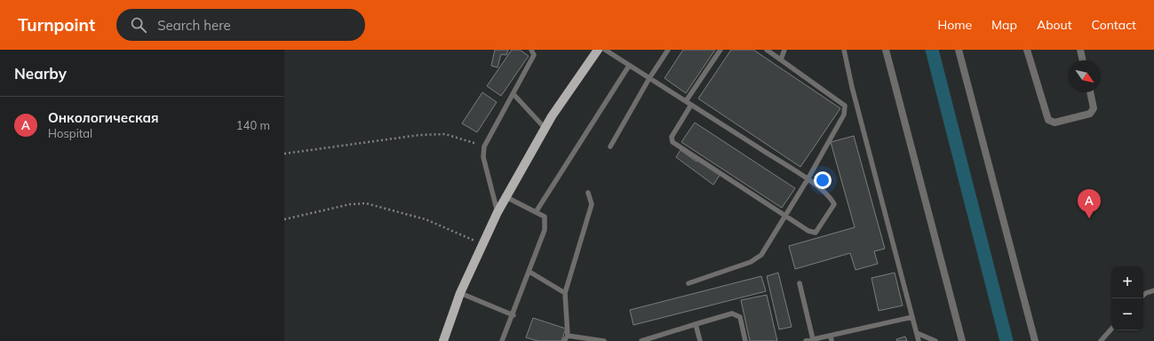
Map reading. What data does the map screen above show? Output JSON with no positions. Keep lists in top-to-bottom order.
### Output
{
  "north": "bottom right",
  "page": {
    "header": "Turnpoint",
    "search": "Search here",
    "nav": [
      "Home",
      "Map",
      "About",
      "Contact"
    ],
    "heading": "Nearby",
    "list": [
      {
        "mark": "A",
        "name": "Онкологическая",
        "note": "Hospital",
        "value": "140 m"
      }
    ],
    "pins": "A",
    "map_buttons": ["+", "−"]
  }
}
